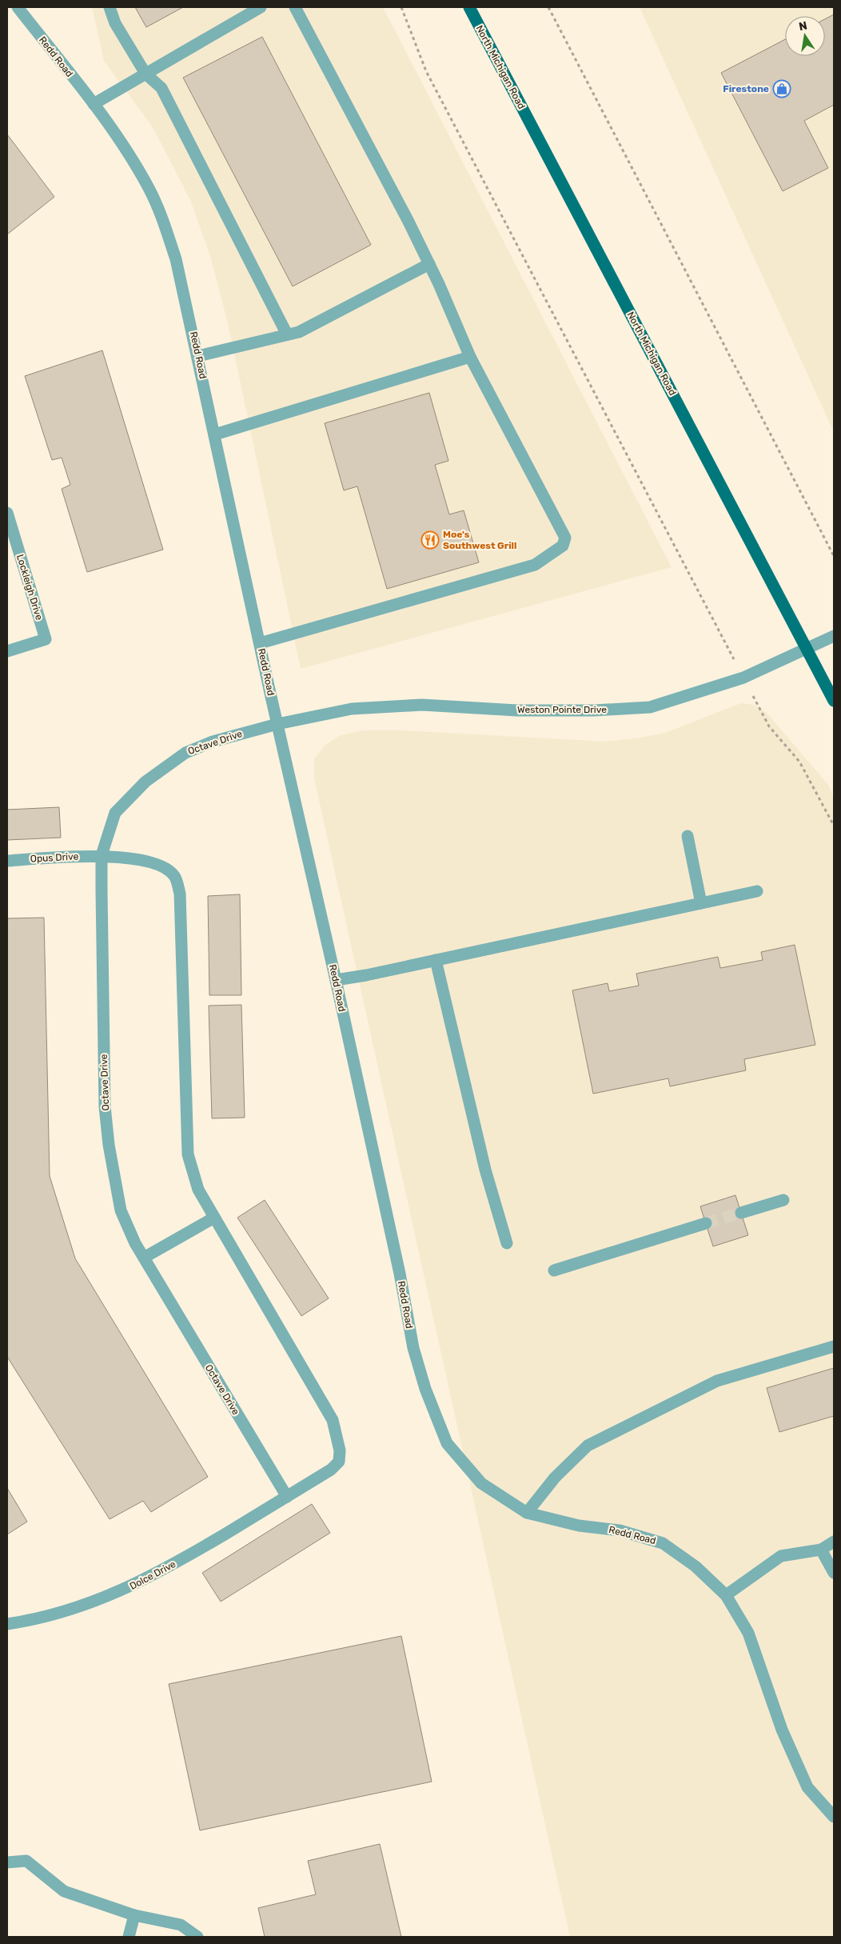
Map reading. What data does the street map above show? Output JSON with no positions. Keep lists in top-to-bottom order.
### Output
{
  "streets": {
    "main road": ["North Michigan Road"],
    "street": [
      "Redd Road",
      "Lockleigh Drive",
      "Weston Pointe Drive",
      "Octave Drive",
      "Opus Drive",
      "Dolce Drive"
    ]
  },
  "crossings": [
    ["Redd Road", "Weston Pointe Drive"],
    ["Redd Road", "Octave Drive"],
    ["North Michigan Road", "Weston Pointe Drive"],
    ["Weston Pointe Drive", "Octave Drive"],
    ["Octave Drive", "Opus Drive"],
    ["Octave Drive", "Dolce Drive"],
    ["Opus Drive", "Dolce Drive"]
  ],
  "places": {
    "shop": ["Firestone"],
    "restaurant": ["Moe's Southwest Grill"]
  },
  "north": "top"
}
